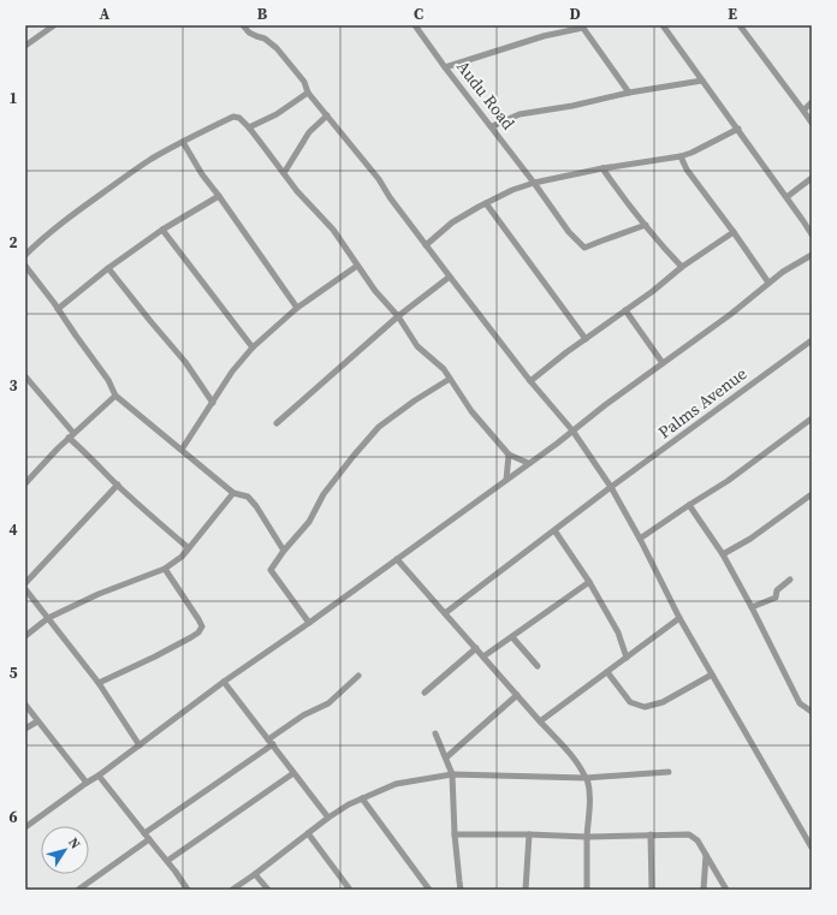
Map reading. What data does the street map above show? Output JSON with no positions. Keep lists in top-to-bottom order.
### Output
{
  "streets": {
    "street": ["Audu Road", "Palms Avenue"]
  },
  "north": "top right",
  "grid": {
    "columns": [
      "A",
      "B",
      "C",
      "D",
      "E"
    ],
    "rows": [
      "1",
      "2",
      "3",
      "4",
      "5",
      "6"
    ]
  }
}
